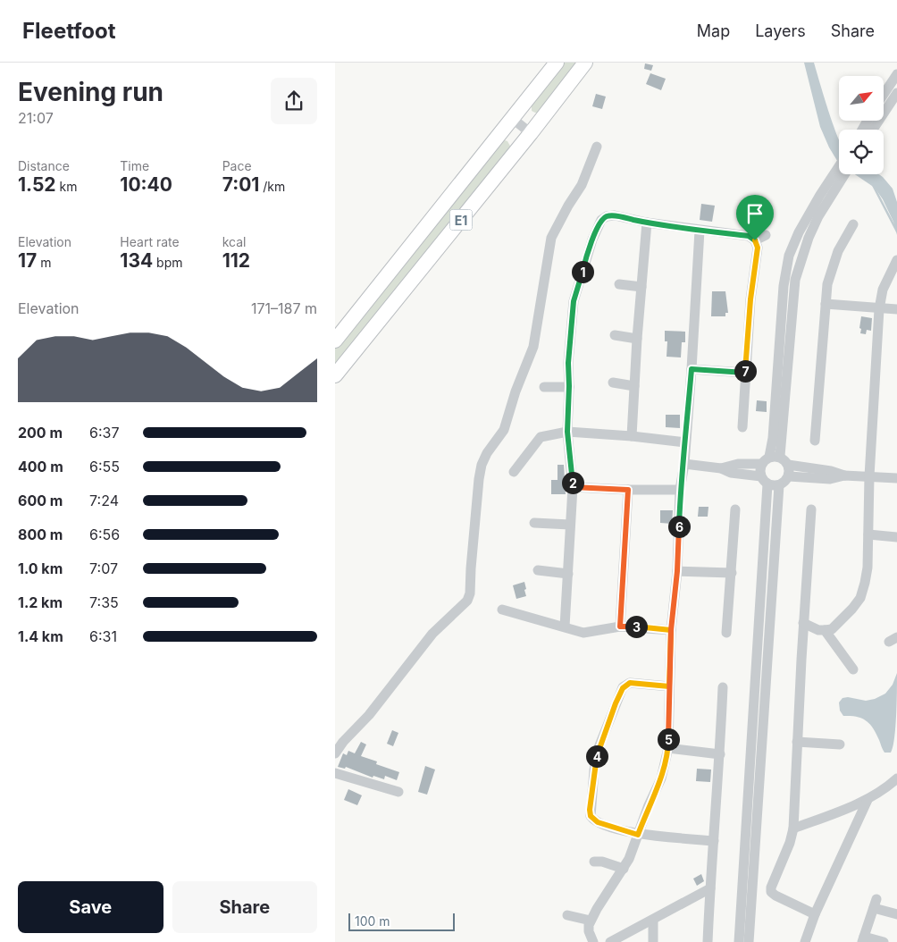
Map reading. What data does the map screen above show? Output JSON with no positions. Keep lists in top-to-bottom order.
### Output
{
  "streets": {
    "highway": ["E1"]
  },
  "scale_bar": "100 m",
  "north": "top right",
  "page": {
    "header": "Fleetfoot",
    "nav": ["Map", "Layers", "Share"],
    "heading": ["Evening run", "21:07"],
    "stats": [
      ["Distance", "1.52 km"],
      ["Time", "10:40"],
      ["Pace", "7:01 /km"],
      ["Elevation", "17 m"],
      ["Heart rate", "134 bpm"],
      ["kcal", "112"]
    ],
    "pins": [
      "1",
      "7",
      "2",
      "6",
      "3",
      "5",
      "4"
    ],
    "chart": ["Elevation", "171–187 m"],
    "list": [
      {
        "name": "200 m",
        "note": "6:37"
      },
      {
        "name": "400 m",
        "note": "6:55"
      },
      {
        "name": "600 m",
        "note": "7:24"
      },
      {
        "name": "800 m",
        "note": "6:56"
      },
      {
        "name": "1.0 km",
        "note": "7:07"
      },
      {
        "name": "1.2 km",
        "note": "7:35"
      },
      {
        "name": "1.4 km",
        "note": "6:31"
      }
    ],
    "buttons": ["Save", "Share"],
    "scale": "100 m"
  }
}
